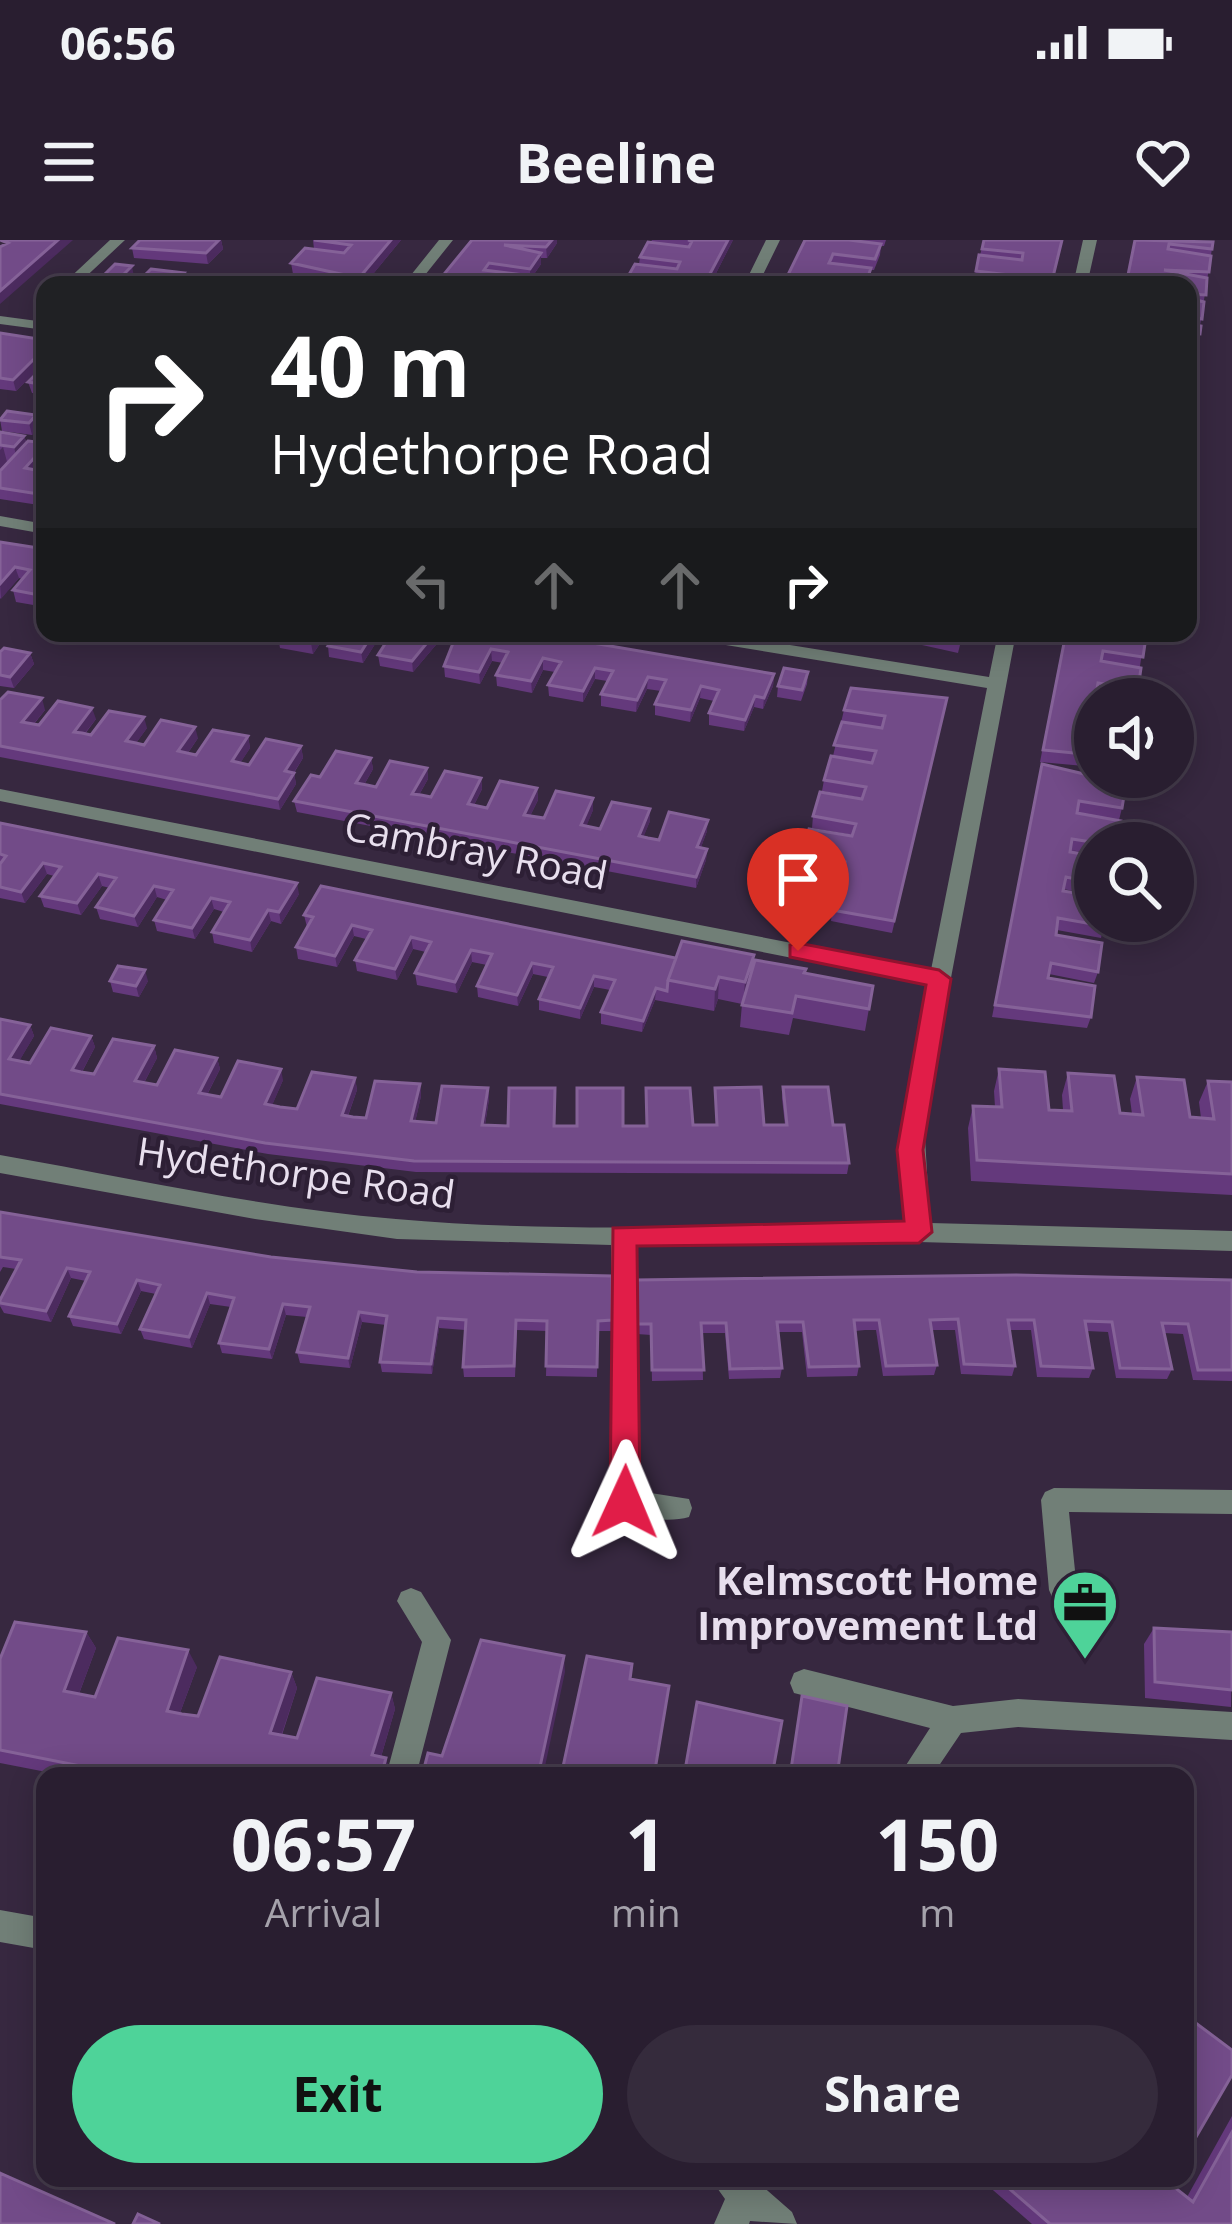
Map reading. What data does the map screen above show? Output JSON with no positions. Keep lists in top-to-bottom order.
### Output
{
  "streets": {
    "street": ["Cambray Road", "Hydethorpe Road"]
  },
  "places": {
    "office": ["Kelmscott Home Improvement Ltd"]
  },
  "page": {
    "status": "06:56",
    "header": "Beeline",
    "turn": ["40 m", "Hydethorpe Road"],
    "eta": [
      "06:57",
      "Arrival",
      "1",
      "min",
      "150",
      "m"
    ],
    "buttons": ["Exit", "Share"]
  }
}
